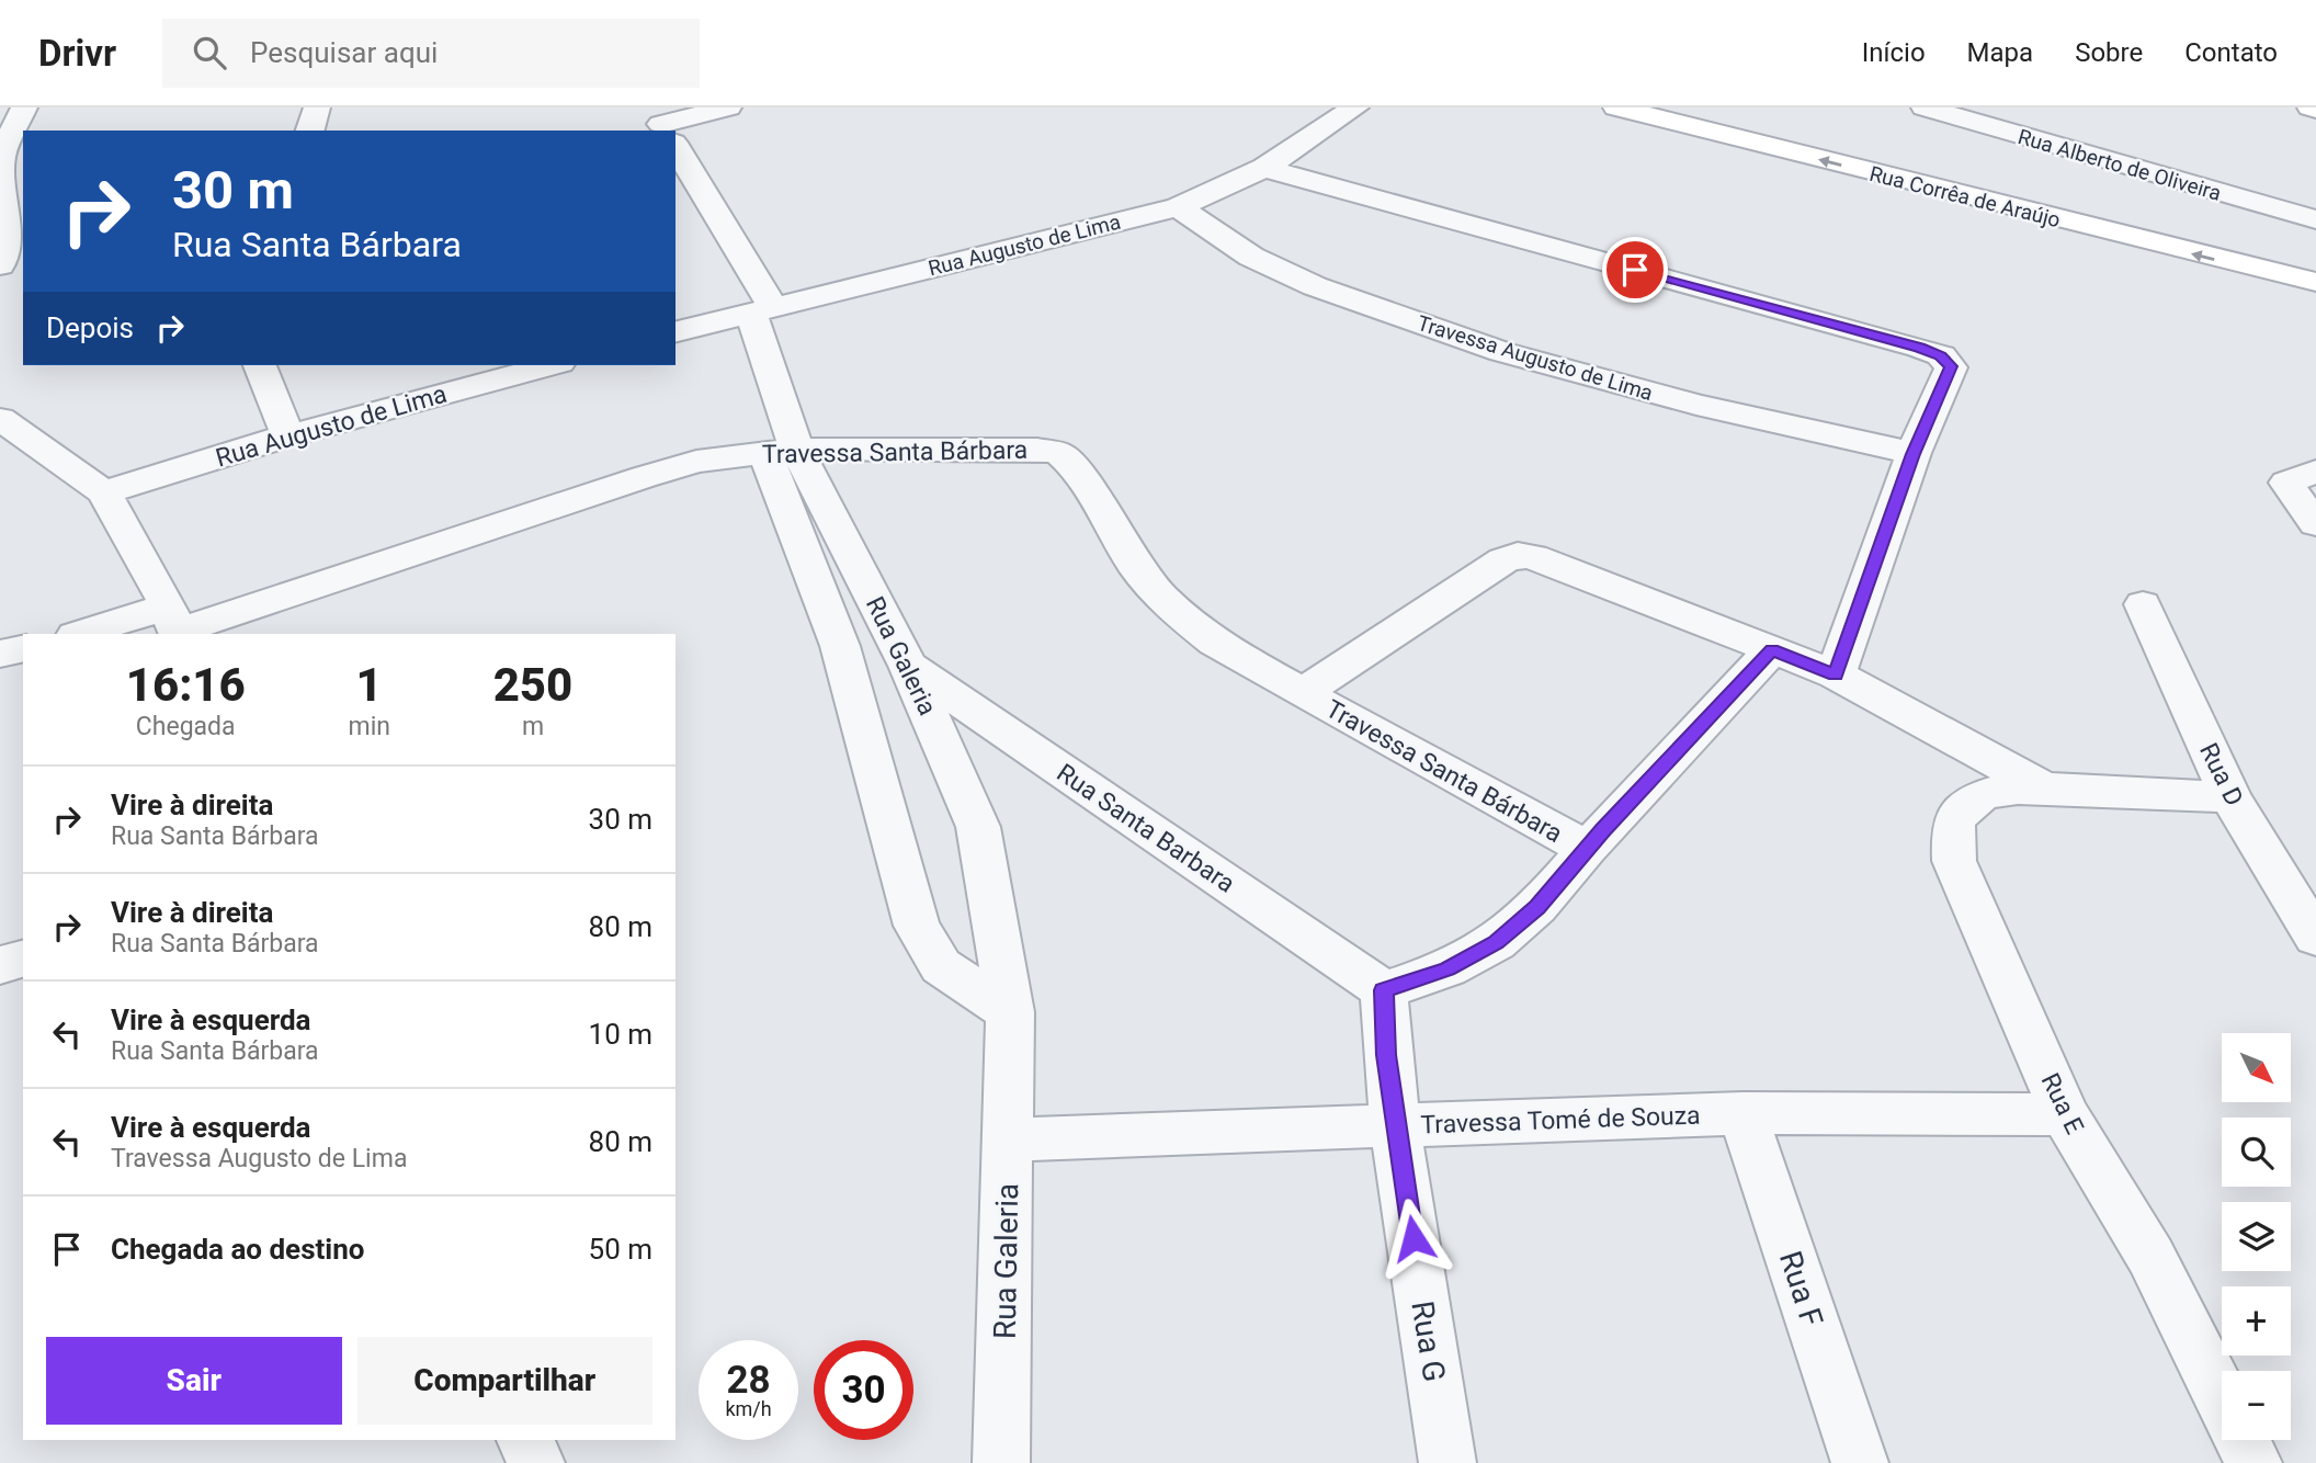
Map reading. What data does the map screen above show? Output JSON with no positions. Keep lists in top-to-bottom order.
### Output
{
  "streets": {
    "street": [
      "Rua Alberto de Oliveira",
      "Rua Corrêa de Araújo",
      "Rua Augusto de Lima",
      "Travessa Augusto de Lima",
      "Travessa Santa Bárbara",
      "Rua Galeria",
      "Rua D",
      "Rua Santa Barbara",
      "Rua E",
      "Travessa Tomé de Souza",
      "Rua F",
      "Rua G"
    ]
  },
  "crossings": [
    ["Rua Augusto de Lima", "Travessa Augusto de Lima"],
    ["Rua Augusto de Lima", "Rua Galeria"],
    ["Travessa Santa Bárbara", "Rua Galeria"],
    ["Rua Galeria", "Rua Santa Barbara"],
    ["Rua Galeria", "Travessa Tomé de Souza"],
    ["Rua D", "Rua E"],
    ["Rua Santa Barbara", "Rua G"],
    ["Rua E", "Travessa Tomé de Souza"],
    ["Travessa Tomé de Souza", "Rua F"],
    ["Travessa Tomé de Souza", "Rua G"]
  ],
  "one_way": ["Rua Corrêa de Araújo"],
  "north": "bottom right",
  "page": {
    "header": "Drivr",
    "search": "Pesquisar aqui",
    "nav": [
      "Início",
      "Mapa",
      "Sobre",
      "Contato"
    ],
    "turn": ["30 m", "Rua Santa Bárbara"],
    "then": "Depois",
    "eta": [
      "16:16",
      "Chegada",
      "1",
      "min",
      "250",
      "m"
    ],
    "list": [
      {
        "name": "Vire à direita",
        "note": "Rua Santa Bárbara",
        "value": "30 m"
      },
      {
        "name": "Vire à direita",
        "note": "Rua Santa Bárbara",
        "value": "80 m"
      },
      {
        "name": "Vire à esquerda",
        "note": "Rua Santa Bárbara",
        "value": "10 m"
      },
      {
        "name": "Vire à esquerda",
        "note": "Travessa Augusto de Lima",
        "value": "80 m"
      },
      {
        "name": "Chegada ao destino",
        "value": "50 m"
      }
    ],
    "map_buttons": ["+", "−"],
    "buttons": ["Sair", "Compartilhar"],
    "speed": "28 km/h",
    "limit": "30"
  }
}
